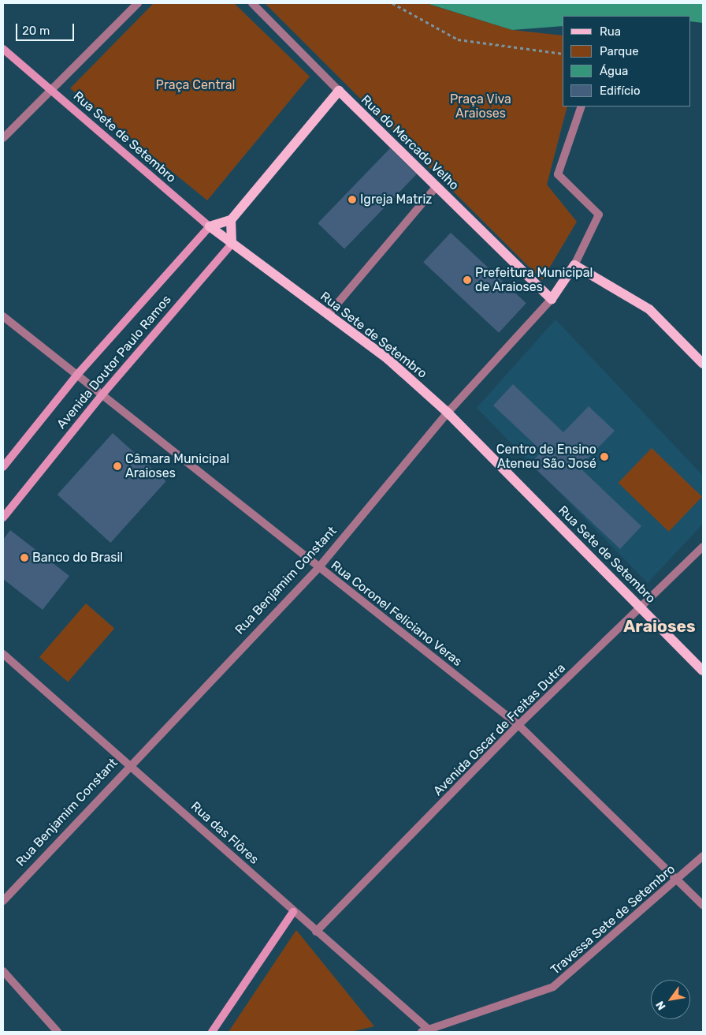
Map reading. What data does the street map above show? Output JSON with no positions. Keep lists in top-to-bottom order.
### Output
{
  "streets": {
    "main road": ["Rua Sete de Setembro", "Rua do Mercado Velho", "Rua Benjamim Constant"],
    "street": [
      "Avenida Doutor Paulo Ramos",
      "Rua Coronel Feliciano Veras",
      "Avenida Oscar de Freitas Dutra",
      "Rua das Flôres",
      "Travessa Sete de Setembro"
    ]
  },
  "crossings": [
    ["Rua Sete de Setembro", "Avenida Doutor Paulo Ramos"],
    ["Rua Sete de Setembro", "Rua Benjamim Constant"],
    ["Rua Sete de Setembro", "Avenida Oscar de Freitas Dutra"],
    ["Rua do Mercado Velho", "Rua Benjamim Constant"],
    ["Avenida Doutor Paulo Ramos", "Rua Coronel Feliciano Veras"],
    ["Rua Benjamim Constant", "Rua Coronel Feliciano Veras"],
    ["Rua Benjamim Constant", "Rua das Flôres"],
    ["Rua Coronel Feliciano Veras", "Avenida Oscar de Freitas Dutra"],
    ["Rua Coronel Feliciano Veras", "Travessa Sete de Setembro"],
    ["Avenida Oscar de Freitas Dutra", "Rua das Flôres"],
    ["Rua das Flôres", "Travessa Sete de Setembro"]
  ],
  "districts": ["Araioses"],
  "parks": ["Praça Central", "Praça Viva Araioses"],
  "places": [
    "Igreja Matriz",
    "Prefeitura Municipal de Araioses",
    "Centro de Ensino Ateneu São José",
    "Câmara Municipal Araioses",
    "Banco do Brasil"
  ],
  "legend": [
    "Rua",
    "Parque",
    "Água",
    "Edifício"
  ],
  "scale_bar": "20 m",
  "north": "bottom left"
}
